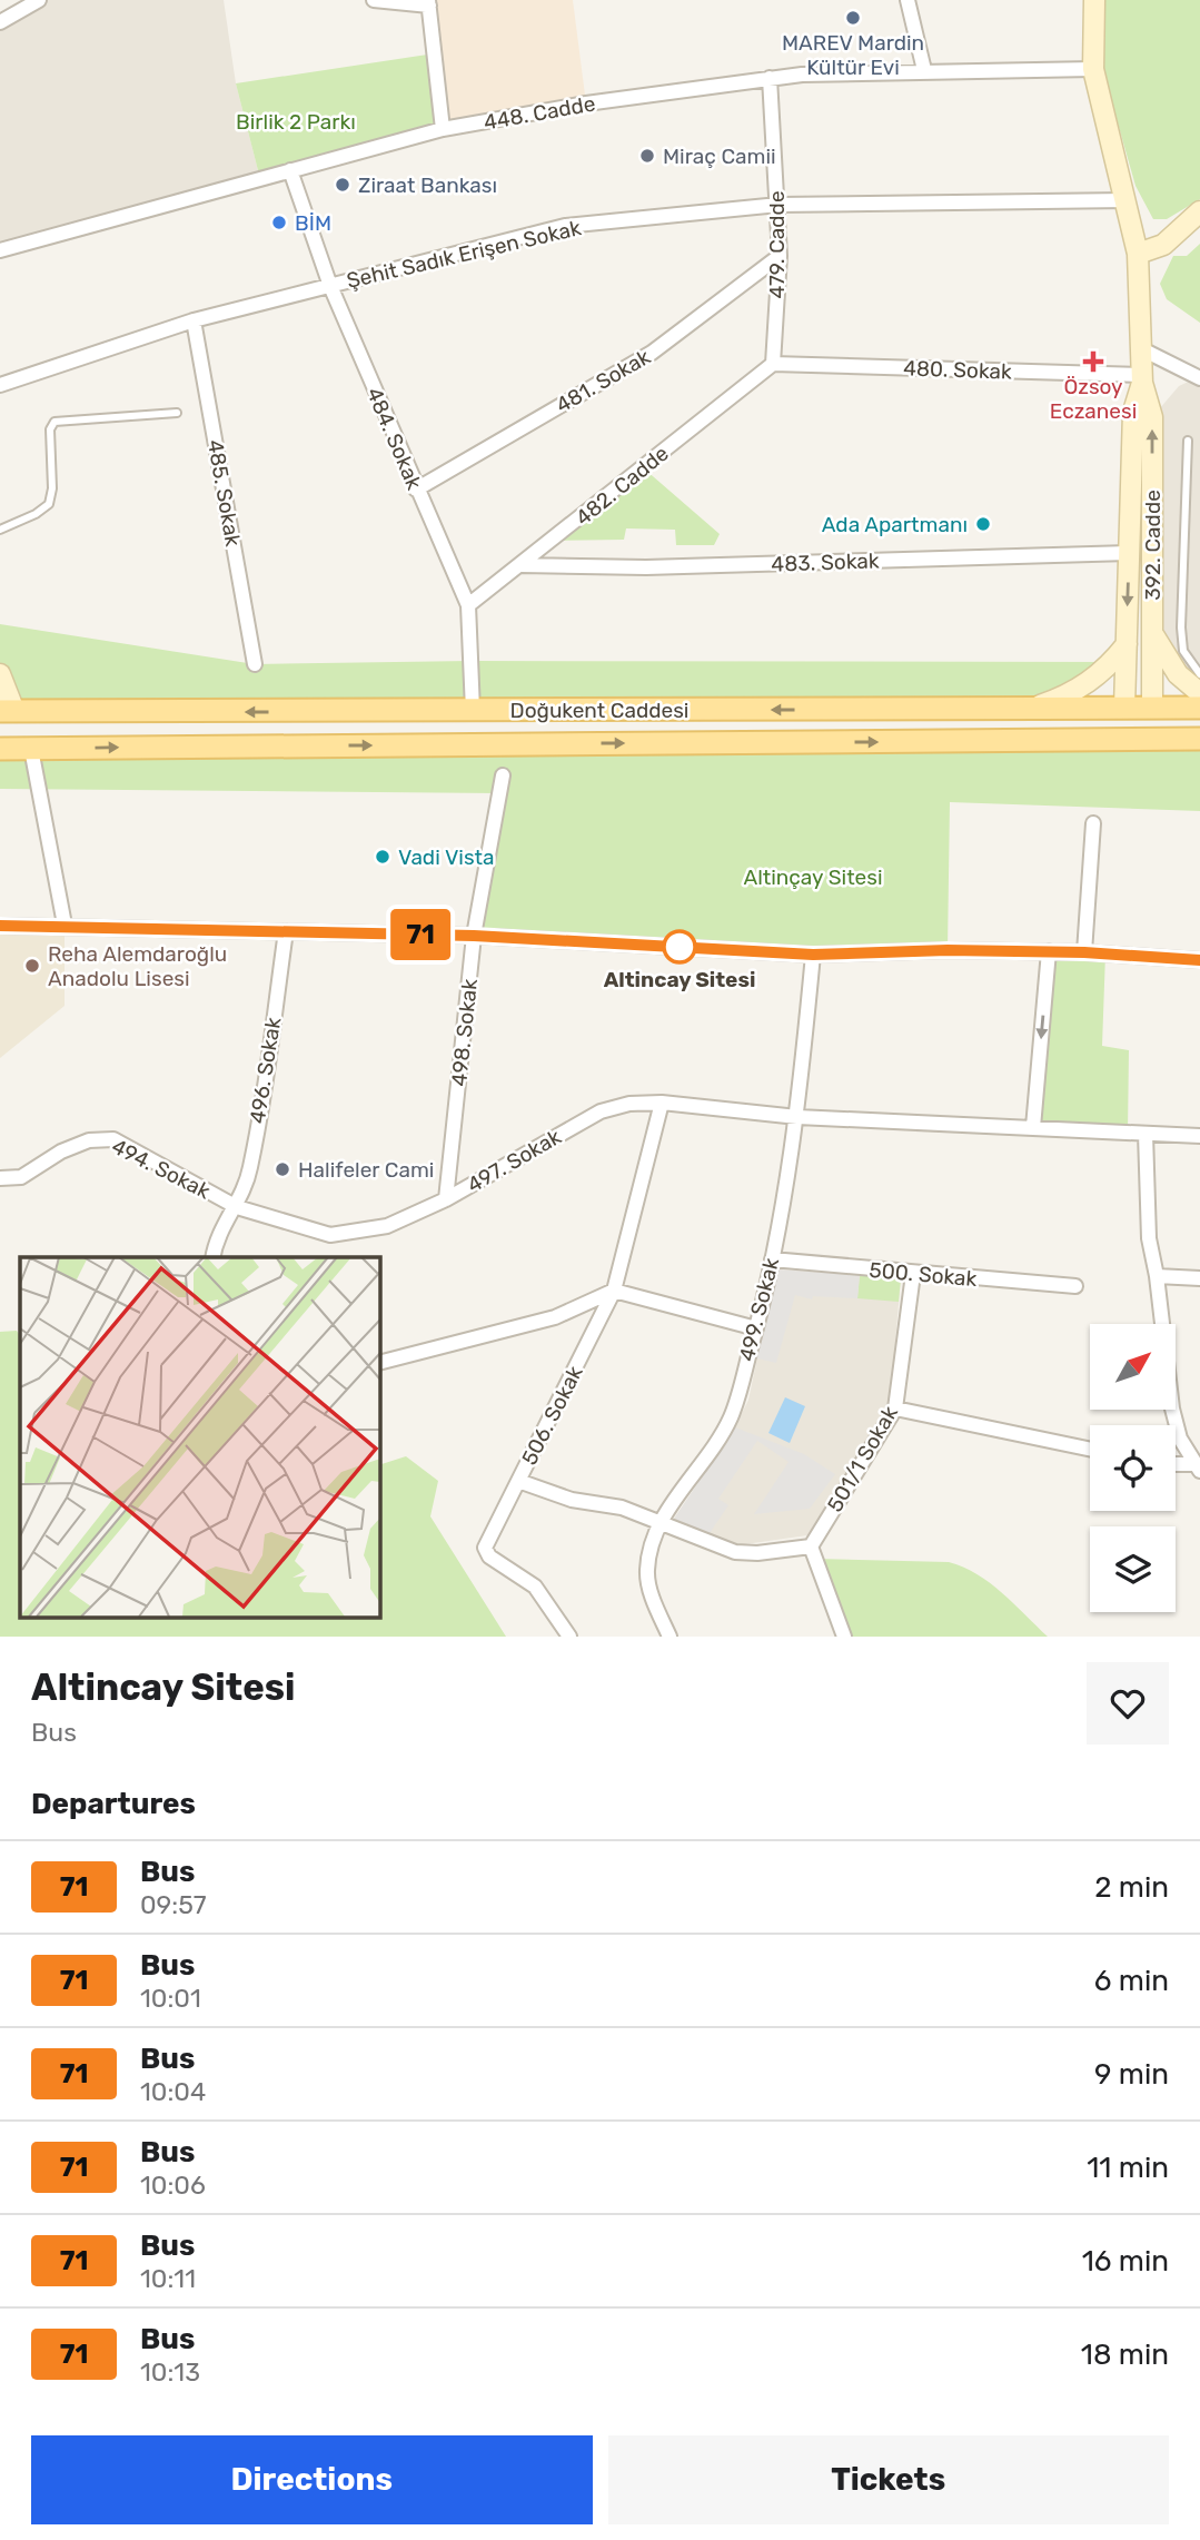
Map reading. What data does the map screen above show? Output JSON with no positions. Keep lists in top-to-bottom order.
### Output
{
  "streets": {
    "main road": ["392. Cadde", "Doğukent Caddesi"],
    "street": [
      "448. Cadde",
      "479. Cadde",
      "Şehit Sadık Erişen Sokak",
      "480. Sokak",
      "481. Sokak",
      "484. Sokak",
      "482. Cadde",
      "485. Sokak",
      "483. Sokak",
      "498. Sokak",
      "496. Sokak",
      "497. Sokak",
      "494. Sokak",
      "500. Sokak",
      "499. Sokak",
      "506. Sokak",
      "501/1 Sokak"
    ]
  },
  "crossings": [
    ["448. Cadde", "479. Cadde"],
    ["448. Cadde", "484. Sokak"],
    ["448. Cadde", "392. Cadde"],
    ["479. Cadde", "Şehit Sadık Erişen Sokak"],
    ["479. Cadde", "480. Sokak"],
    ["479. Cadde", "481. Sokak"],
    ["479. Cadde", "482. Cadde"],
    ["Şehit Sadık Erişen Sokak", "484. Sokak"],
    ["Şehit Sadık Erişen Sokak", "485. Sokak"],
    ["Şehit Sadık Erişen Sokak", "392. Cadde"],
    ["480. Sokak", "482. Cadde"],
    ["480. Sokak", "392. Cadde"],
    ["481. Sokak", "484. Sokak"],
    ["484. Sokak", "482. Cadde"],
    ["484. Sokak", "Doğukent Caddesi"],
    ["482. Cadde", "483. Sokak"],
    ["392. Cadde", "483. Sokak"],
    ["392. Cadde", "Doğukent Caddesi"],
    ["498. Sokak", "497. Sokak"],
    ["496. Sokak", "497. Sokak"],
    ["496. Sokak", "494. Sokak"],
    ["497. Sokak", "494. Sokak"],
    ["497. Sokak", "499. Sokak"],
    ["497. Sokak", "506. Sokak"],
    ["500. Sokak", "499. Sokak"],
    ["500. Sokak", "501/1 Sokak"],
    ["499. Sokak", "506. Sokak"],
    ["506. Sokak", "501/1 Sokak"]
  ],
  "parks": ["Birlik 2 Parkı", "Altinçay Sitesi"],
  "places": {
    "other": [
      "MAREV Mardin Kültür Evi",
      "Miraç Camii",
      "Ziraat Bankası",
      "BİM",
      "Ada Apartmanı",
      "Vadi Vista",
      "Altincay Sitesi",
      "Reha Alemdaroğlu Anadolu Lisesi",
      "Halifeler Cami"
    ],
    "health": ["Özsoy Eczanesi"]
  },
  "lines": ["bus line 71"],
  "north": "top right",
  "page": {
    "on_map": "71",
    "heading": [
      ["Altincay Sitesi", "Bus"],
      "Departures"
    ],
    "list": [
      {
        "mark": "71",
        "name": "Bus",
        "note": "09:57",
        "value": "2 min"
      },
      {
        "mark": "71",
        "name": "Bus",
        "note": "10:01",
        "value": "6 min"
      },
      {
        "mark": "71",
        "name": "Bus",
        "note": "10:04",
        "value": "9 min"
      },
      {
        "mark": "71",
        "name": "Bus",
        "note": "10:06",
        "value": "11 min"
      },
      {
        "mark": "71",
        "name": "Bus",
        "note": "10:11",
        "value": "16 min"
      },
      {
        "mark": "71",
        "name": "Bus",
        "note": "10:13",
        "value": "18 min"
      }
    ],
    "buttons": ["Directions", "Tickets"]
  }
}
